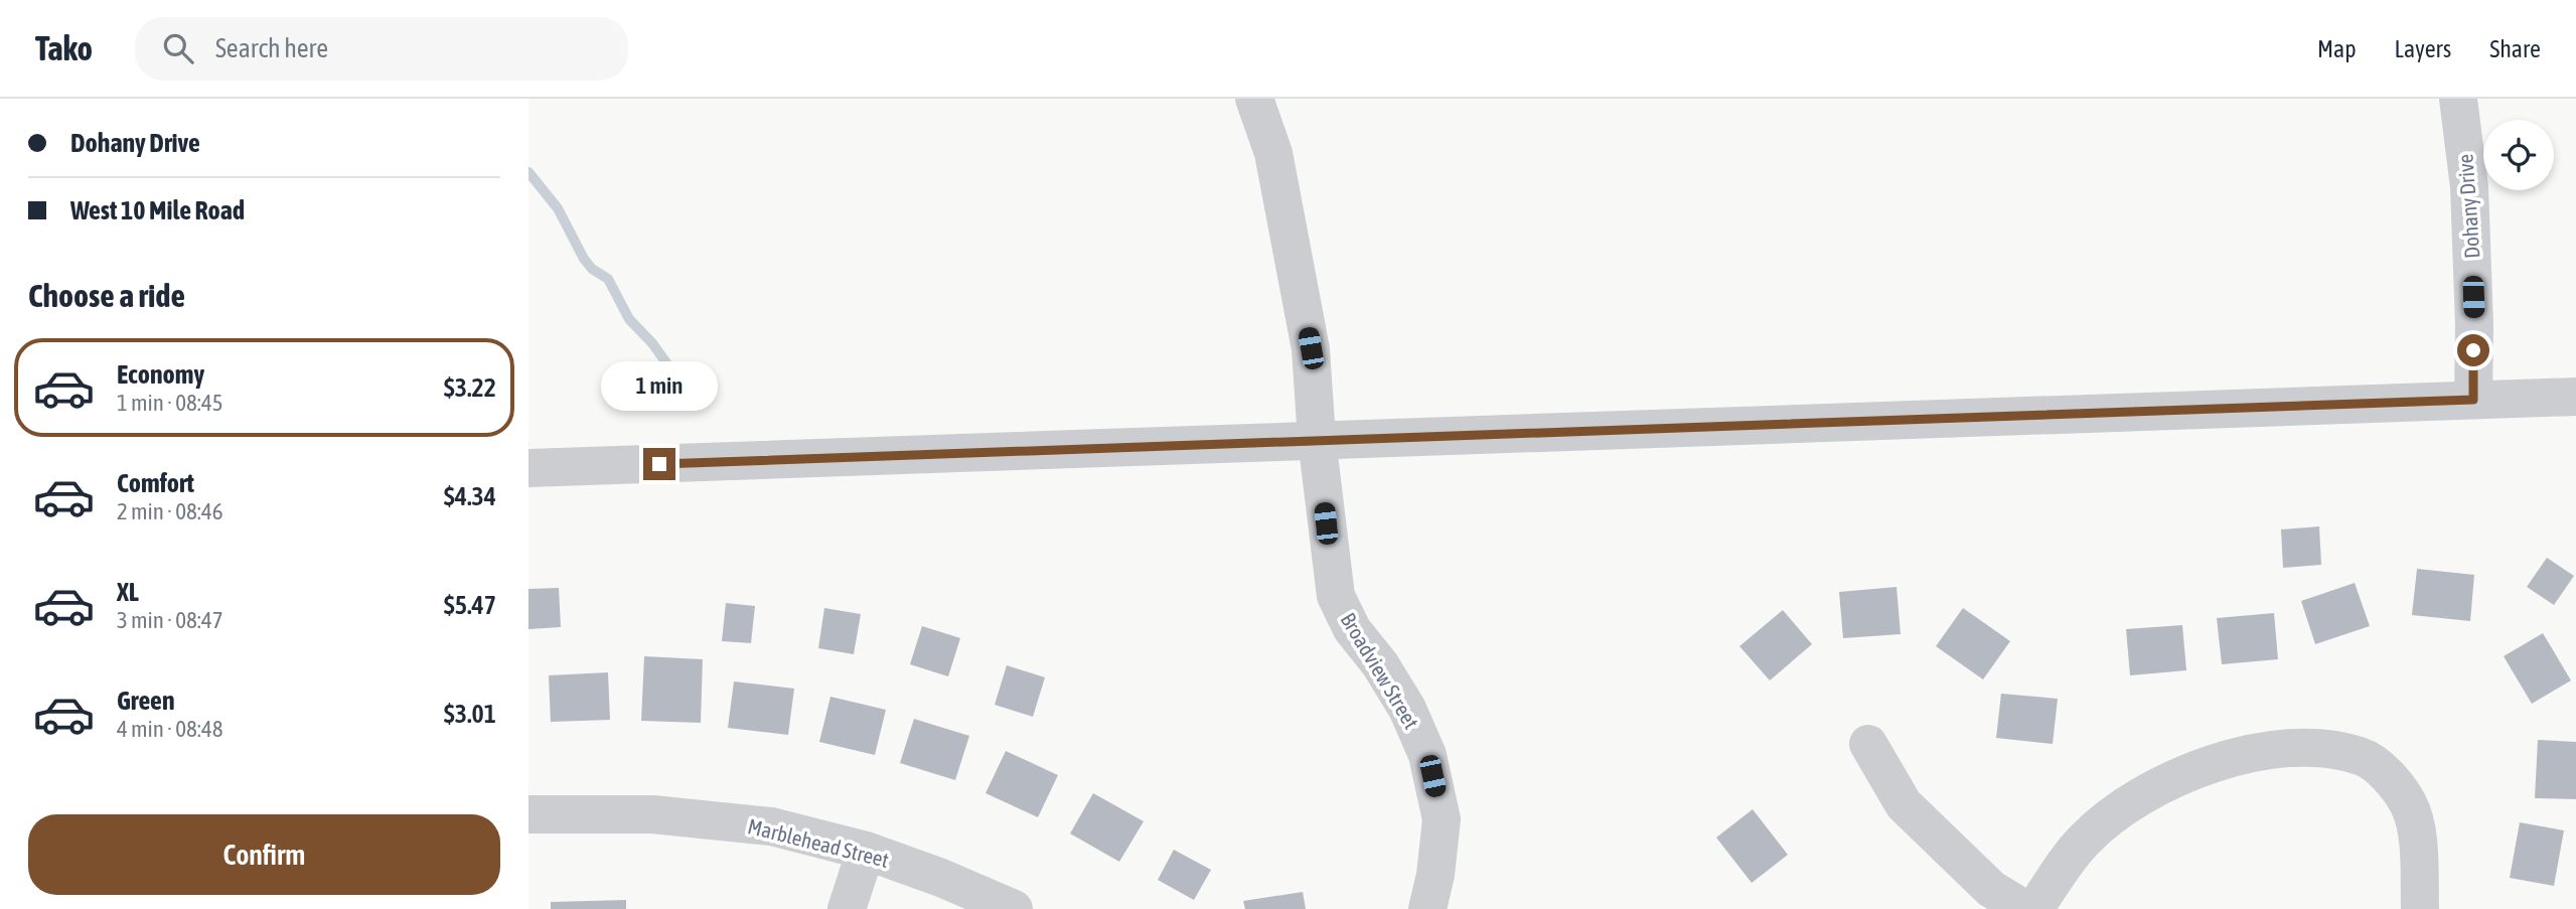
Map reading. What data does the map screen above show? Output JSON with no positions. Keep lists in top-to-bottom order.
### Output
{
  "streets": {
    "street": ["Dohany Drive", "Broadview Street", "Marblehead Street"]
  },
  "page": {
    "header": "Tako",
    "search": "Search here",
    "nav": ["Map", "Layers", "Share"],
    "banner": ["Dohany Drive", "West 10 Mile Road"],
    "heading": "Choose a ride",
    "list": [
      {
        "name": "Economy",
        "note": "1 min · 08:45",
        "value": "$3.22"
      },
      {
        "name": "Comfort",
        "note": "2 min · 08:46",
        "value": "$4.34"
      },
      {
        "name": "XL",
        "note": "3 min · 08:47",
        "value": "$5.47"
      },
      {
        "name": "Green",
        "note": "4 min · 08:48",
        "value": "$3.01"
      }
    ],
    "bubble": "1 min",
    "buttons": "Confirm"
  }
}
